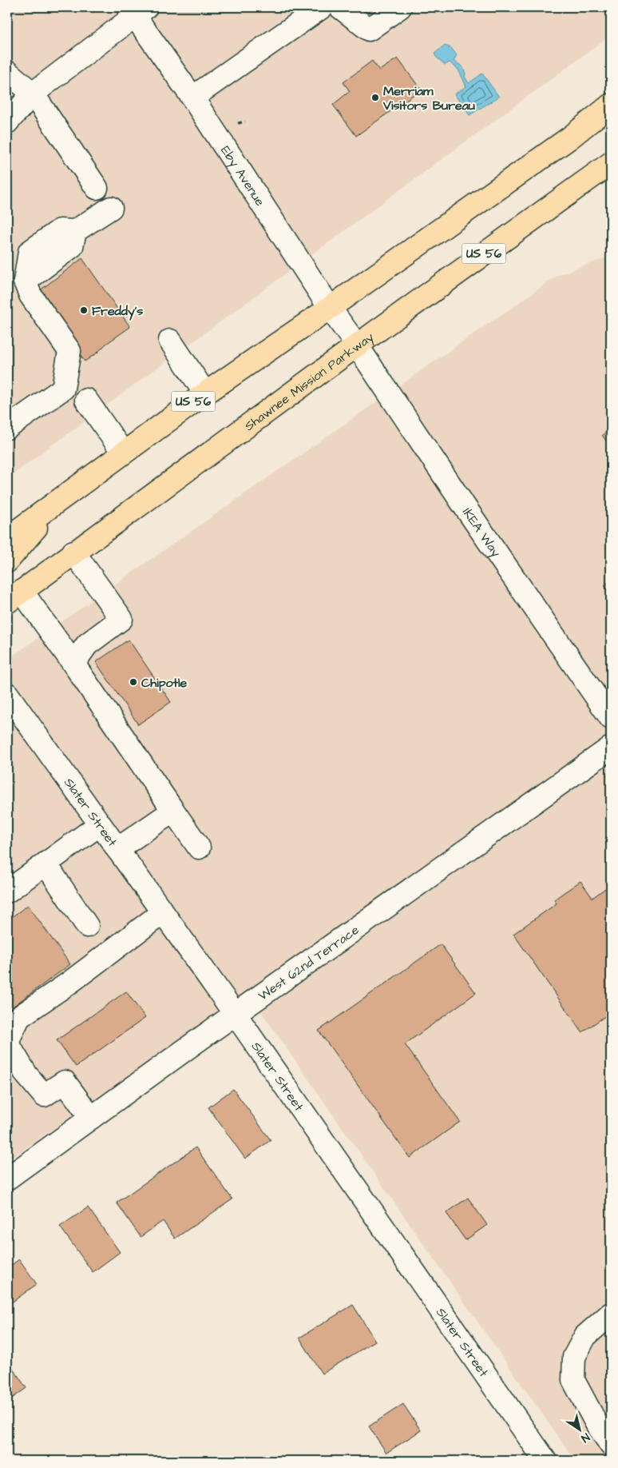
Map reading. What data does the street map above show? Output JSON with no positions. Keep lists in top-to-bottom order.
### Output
{
  "streets": {
    "highway": ["US 56", "Shawnee Mission Parkway"],
    "street": [
      "Eby Avenue",
      "IKEA Way",
      "Slater Street",
      "West 62nd Terrace"
    ]
  },
  "crossings": [
    ["Eby Avenue", "US 56"],
    ["Eby Avenue", "Shawnee Mission Parkway"],
    ["Eby Avenue", "IKEA Way"],
    ["Shawnee Mission Parkway", "IKEA Way"],
    ["Slater Street", "West 62nd Terrace"]
  ],
  "places": ["Merriam Visitors Bureau", "Freddy's", "Chipotle"],
  "north": "bottom right"
}
